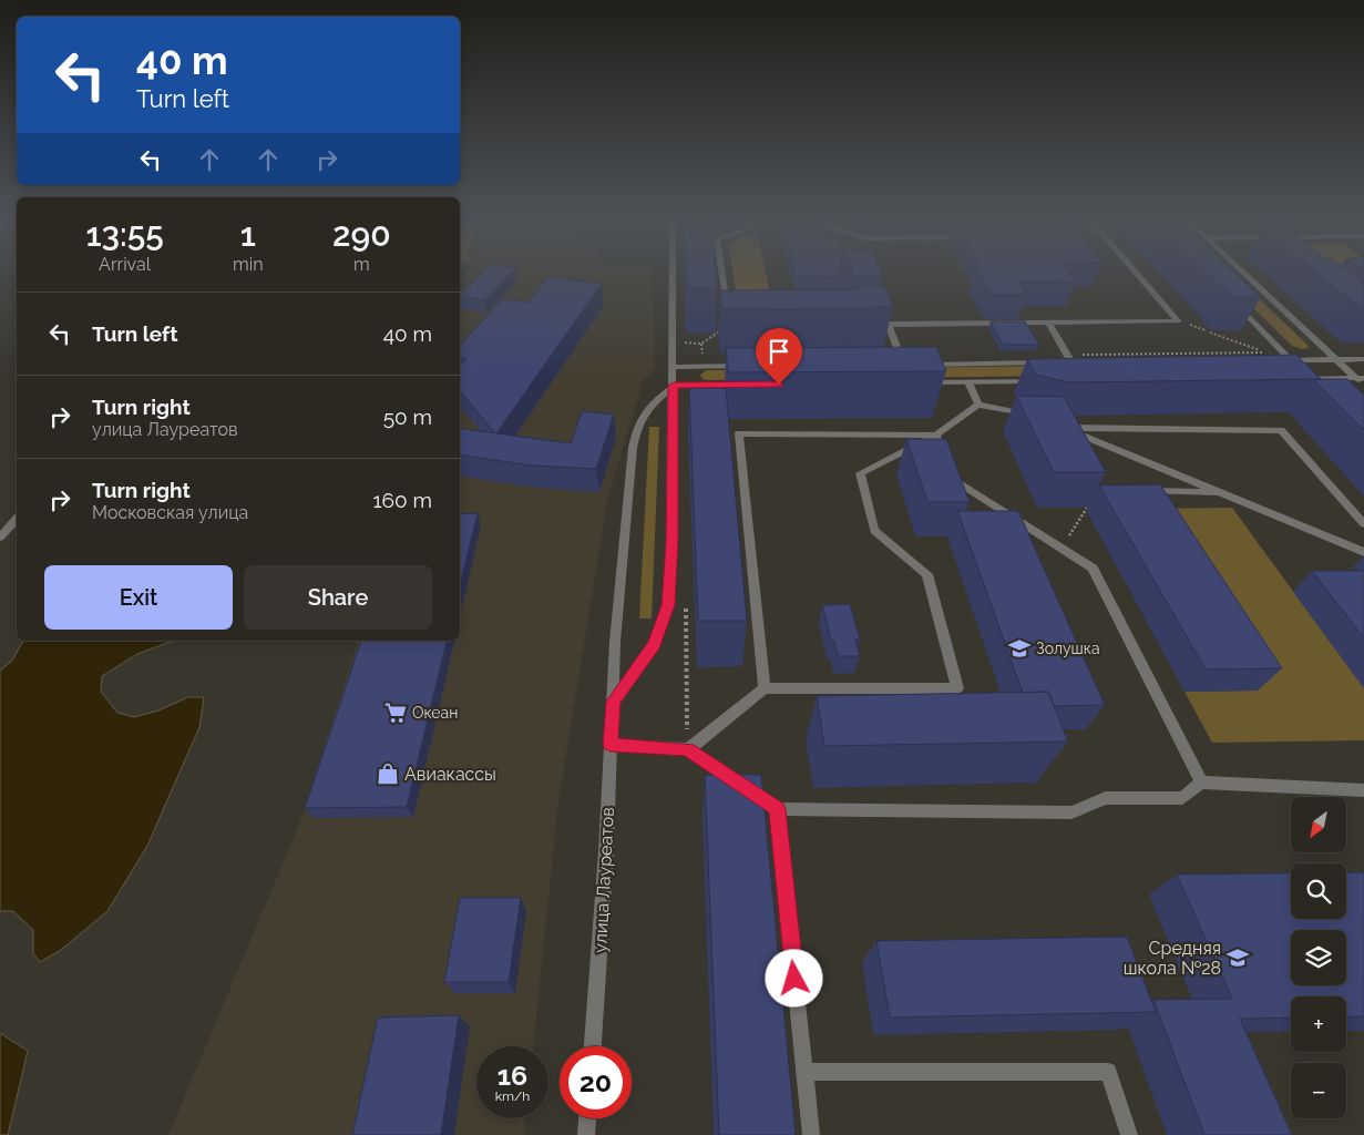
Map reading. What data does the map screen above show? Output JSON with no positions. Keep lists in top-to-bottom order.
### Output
{
  "streets": {
    "street": ["улица Лауреатов"]
  },
  "places": {
    "school or university": ["Золушка", "Средняя школа №28"],
    "supermarket": ["Океан"],
    "shop": ["Авиакассы"]
  },
  "north": "bottom left",
  "page": {
    "turn": ["40 m", "Turn left"],
    "eta": [
      "13:55",
      "Arrival",
      "1",
      "min",
      "290",
      "m"
    ],
    "list": [
      {
        "name": "Turn left",
        "value": "40 m"
      },
      {
        "name": "Turn right",
        "note": "улица Лауреатов",
        "value": "50 m"
      },
      {
        "name": "Turn right",
        "note": "Московская улица",
        "value": "160 m"
      }
    ],
    "buttons": ["Exit", "Share"],
    "map_buttons": ["+", "−"],
    "speed": "16 km/h",
    "limit": "20"
  }
}
